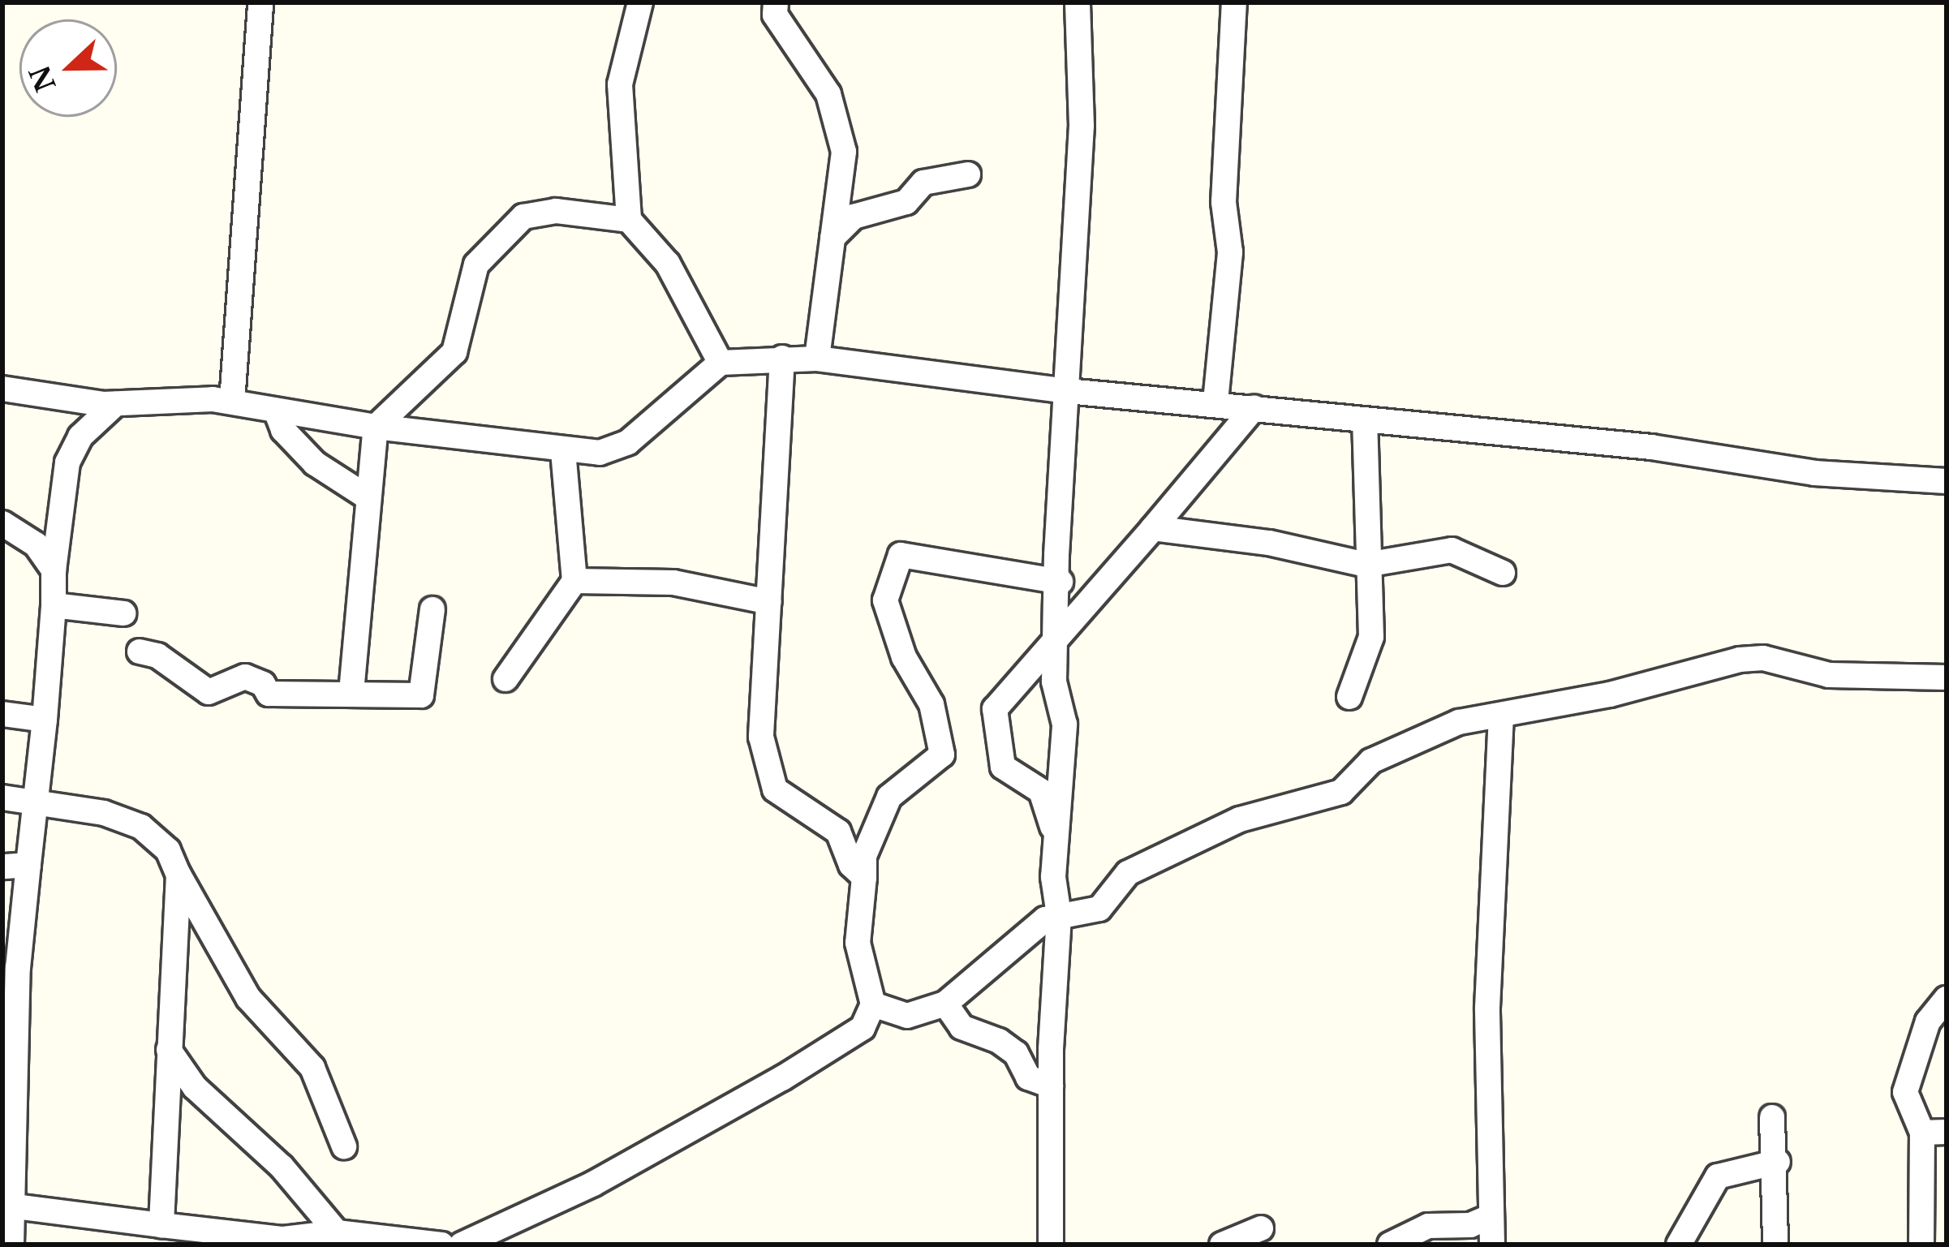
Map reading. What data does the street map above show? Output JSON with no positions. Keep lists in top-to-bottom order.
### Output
{
  "north": "left"
}
